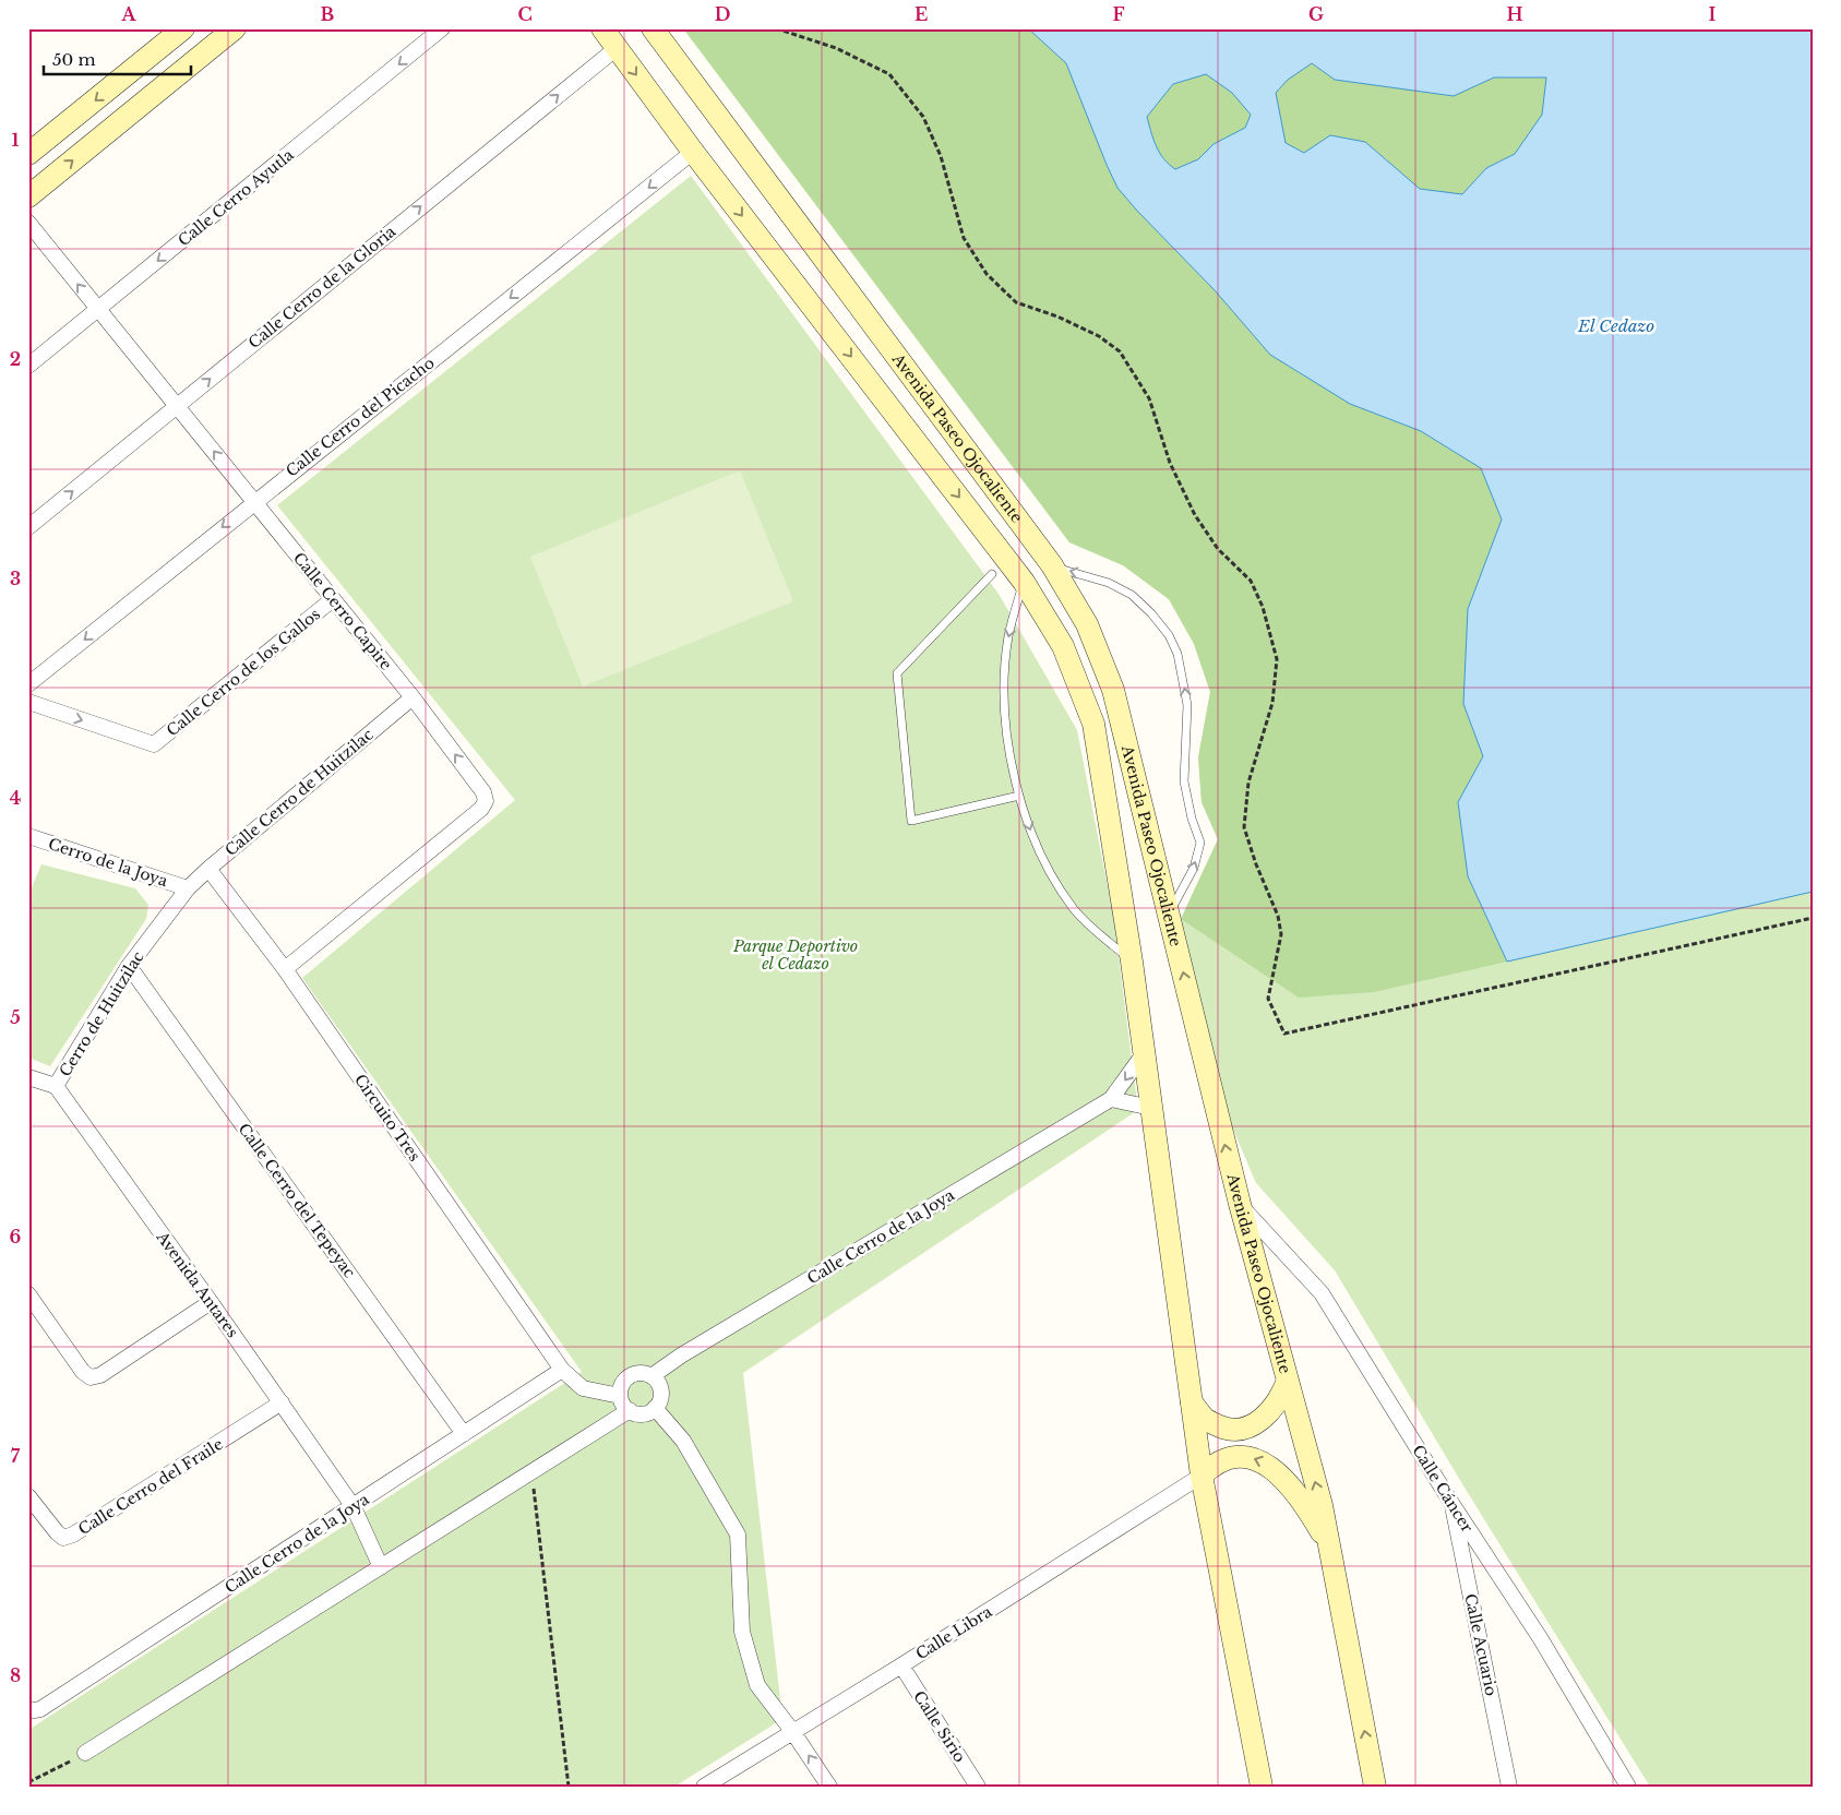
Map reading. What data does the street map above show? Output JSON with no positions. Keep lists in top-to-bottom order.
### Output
{
  "streets": {
    "main road": ["Avenida Paseo Ojocaliente"],
    "street": [
      "Calle Cerro Ayutla",
      "Calle Cerro de la Gloria",
      "Calle Cerro del Picacho",
      "Calle Cerro Capire",
      "Calle Cerro de los Gallos",
      "Calle Cerro de Huitzilac",
      "Cerro de la Joya",
      "Cerro de Huitzilac",
      "Circuito Tres",
      "Calle Cerro del Tepeyac",
      "Calle Cerro de la Joya",
      "Avenida Antares",
      "Calle Cerro del Fraile",
      "Calle Cáncer",
      "Calle Libra",
      "Calle Acuario",
      "Calle Sirio"
    ]
  },
  "crossings": [
    ["Calle Cerro Ayutla", "Calle Cerro Capire"],
    ["Calle Cerro de la Gloria", "Avenida Paseo Ojocaliente"],
    ["Calle Cerro de la Gloria", "Calle Cerro Capire"],
    ["Calle Cerro del Picacho", "Avenida Paseo Ojocaliente"],
    ["Calle Cerro del Picacho", "Calle Cerro Capire"],
    ["Avenida Paseo Ojocaliente", "Calle Cáncer"],
    ["Avenida Paseo Ojocaliente", "Calle Libra"],
    ["Calle Cerro Capire", "Calle Cerro de los Gallos"],
    ["Calle Cerro Capire", "Calle Cerro de Huitzilac"],
    ["Calle Cerro Capire", "Circuito Tres"],
    ["Calle Cerro de Huitzilac", "Cerro de la Joya"],
    ["Calle Cerro de Huitzilac", "Cerro de Huitzilac"],
    ["Calle Cerro de Huitzilac", "Circuito Tres"],
    ["Cerro de la Joya", "Cerro de Huitzilac"],
    ["Cerro de Huitzilac", "Calle Cerro del Tepeyac"],
    ["Cerro de Huitzilac", "Avenida Antares"],
    ["Circuito Tres", "Calle Cerro de la Joya"],
    ["Calle Cerro del Tepeyac", "Calle Cerro de la Joya"],
    ["Calle Cerro de la Joya", "Avenida Antares"],
    ["Avenida Antares", "Calle Cerro del Fraile"],
    ["Calle Cáncer", "Calle Acuario"],
    ["Calle Libra", "Calle Sirio"]
  ],
  "one_way": [
    "Calle Cerro Ayutla",
    "Calle Cerro de la Gloria",
    "Calle Cerro del Picacho",
    "Calle Cerro de los Gallos"
  ],
  "water": ["El Cedazo"],
  "parks": ["Parque Deportivo el Cedazo"],
  "scale_bar": "50 m",
  "grid": {
    "columns": [
      "A",
      "B",
      "C",
      "D",
      "E",
      "F",
      "G",
      "H",
      "I"
    ],
    "rows": [
      "1",
      "2",
      "3",
      "4",
      "5",
      "6",
      "7",
      "8"
    ]
  }
}
